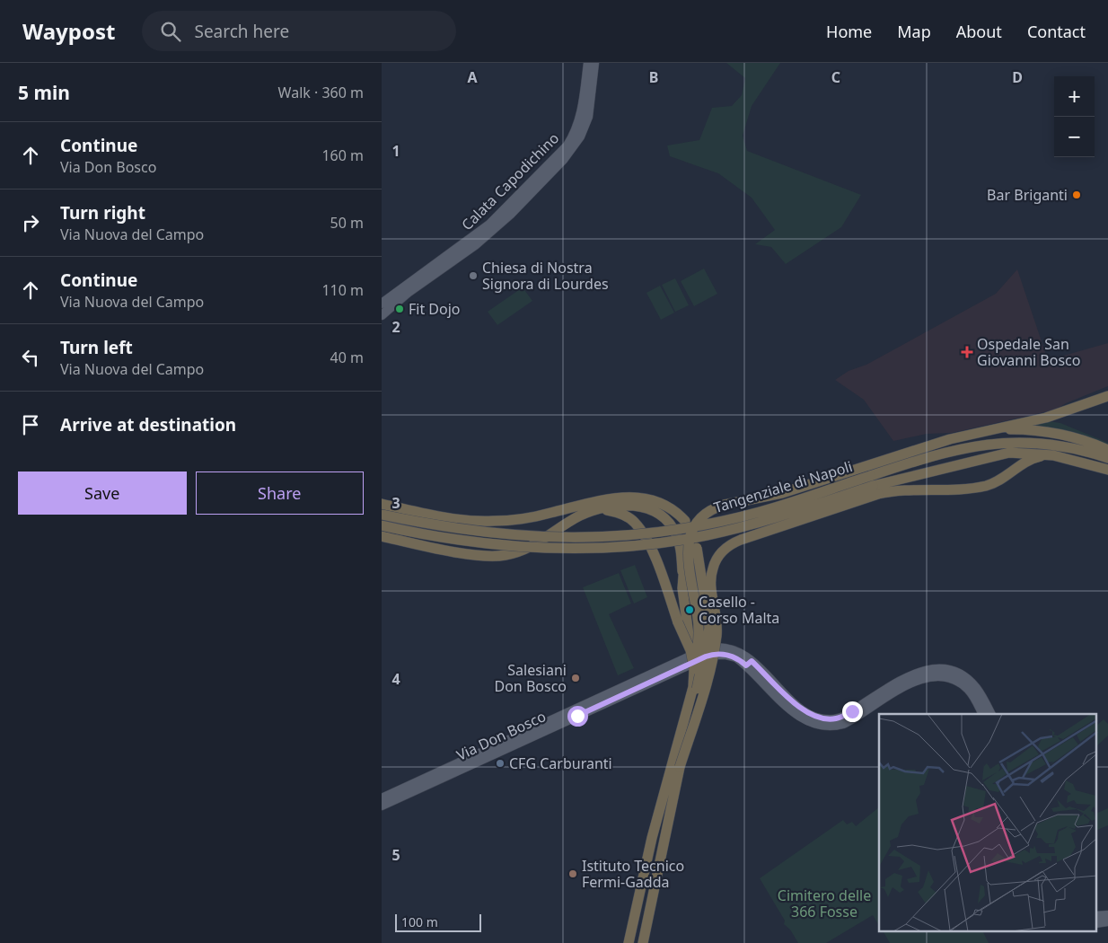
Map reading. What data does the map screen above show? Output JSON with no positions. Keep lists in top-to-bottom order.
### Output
{
  "streets": {
    "highway": ["Tangenziale di Napoli"],
    "main road": ["Calata Capodichino", "Via Don Bosco"]
  },
  "parks": ["Cimitero delle 366 Fosse"],
  "places": {
    "other": [
      "Bar Briganti",
      "Chiesa di Nostra Signora di Lourdes",
      "Fit Dojo",
      "Casello - Corso Malta",
      "Salesiani Don Bosco",
      "CFG Carburanti",
      "Istituto Tecnico Fermi-Gadda"
    ],
    "health": ["Ospedale San Giovanni Bosco"]
  },
  "scale_bar": "100 m",
  "page": {
    "header": "Waypost",
    "search": "Search here",
    "nav": [
      "Home",
      "Map",
      "About",
      "Contact"
    ],
    "heading": ["5 min", "Walk · 360 m"],
    "map_buttons": ["+", "−"],
    "list": [
      ["Continue", "Via Don Bosco", "160 m"],
      ["Turn right", "Via Nuova del Campo", "50 m"],
      ["Continue", "Via Nuova del Campo", "110 m"],
      ["Turn left", "Via Nuova del Campo", "40 m"],
      "Arrive at destination"
    ],
    "buttons": ["Save", "Share"],
    "scale": "100 m"
  },
  "grid": {
    "columns": [
      "A",
      "B",
      "C",
      "D"
    ],
    "rows": [
      "1",
      "2",
      "3",
      "4",
      "5"
    ]
  }
}
